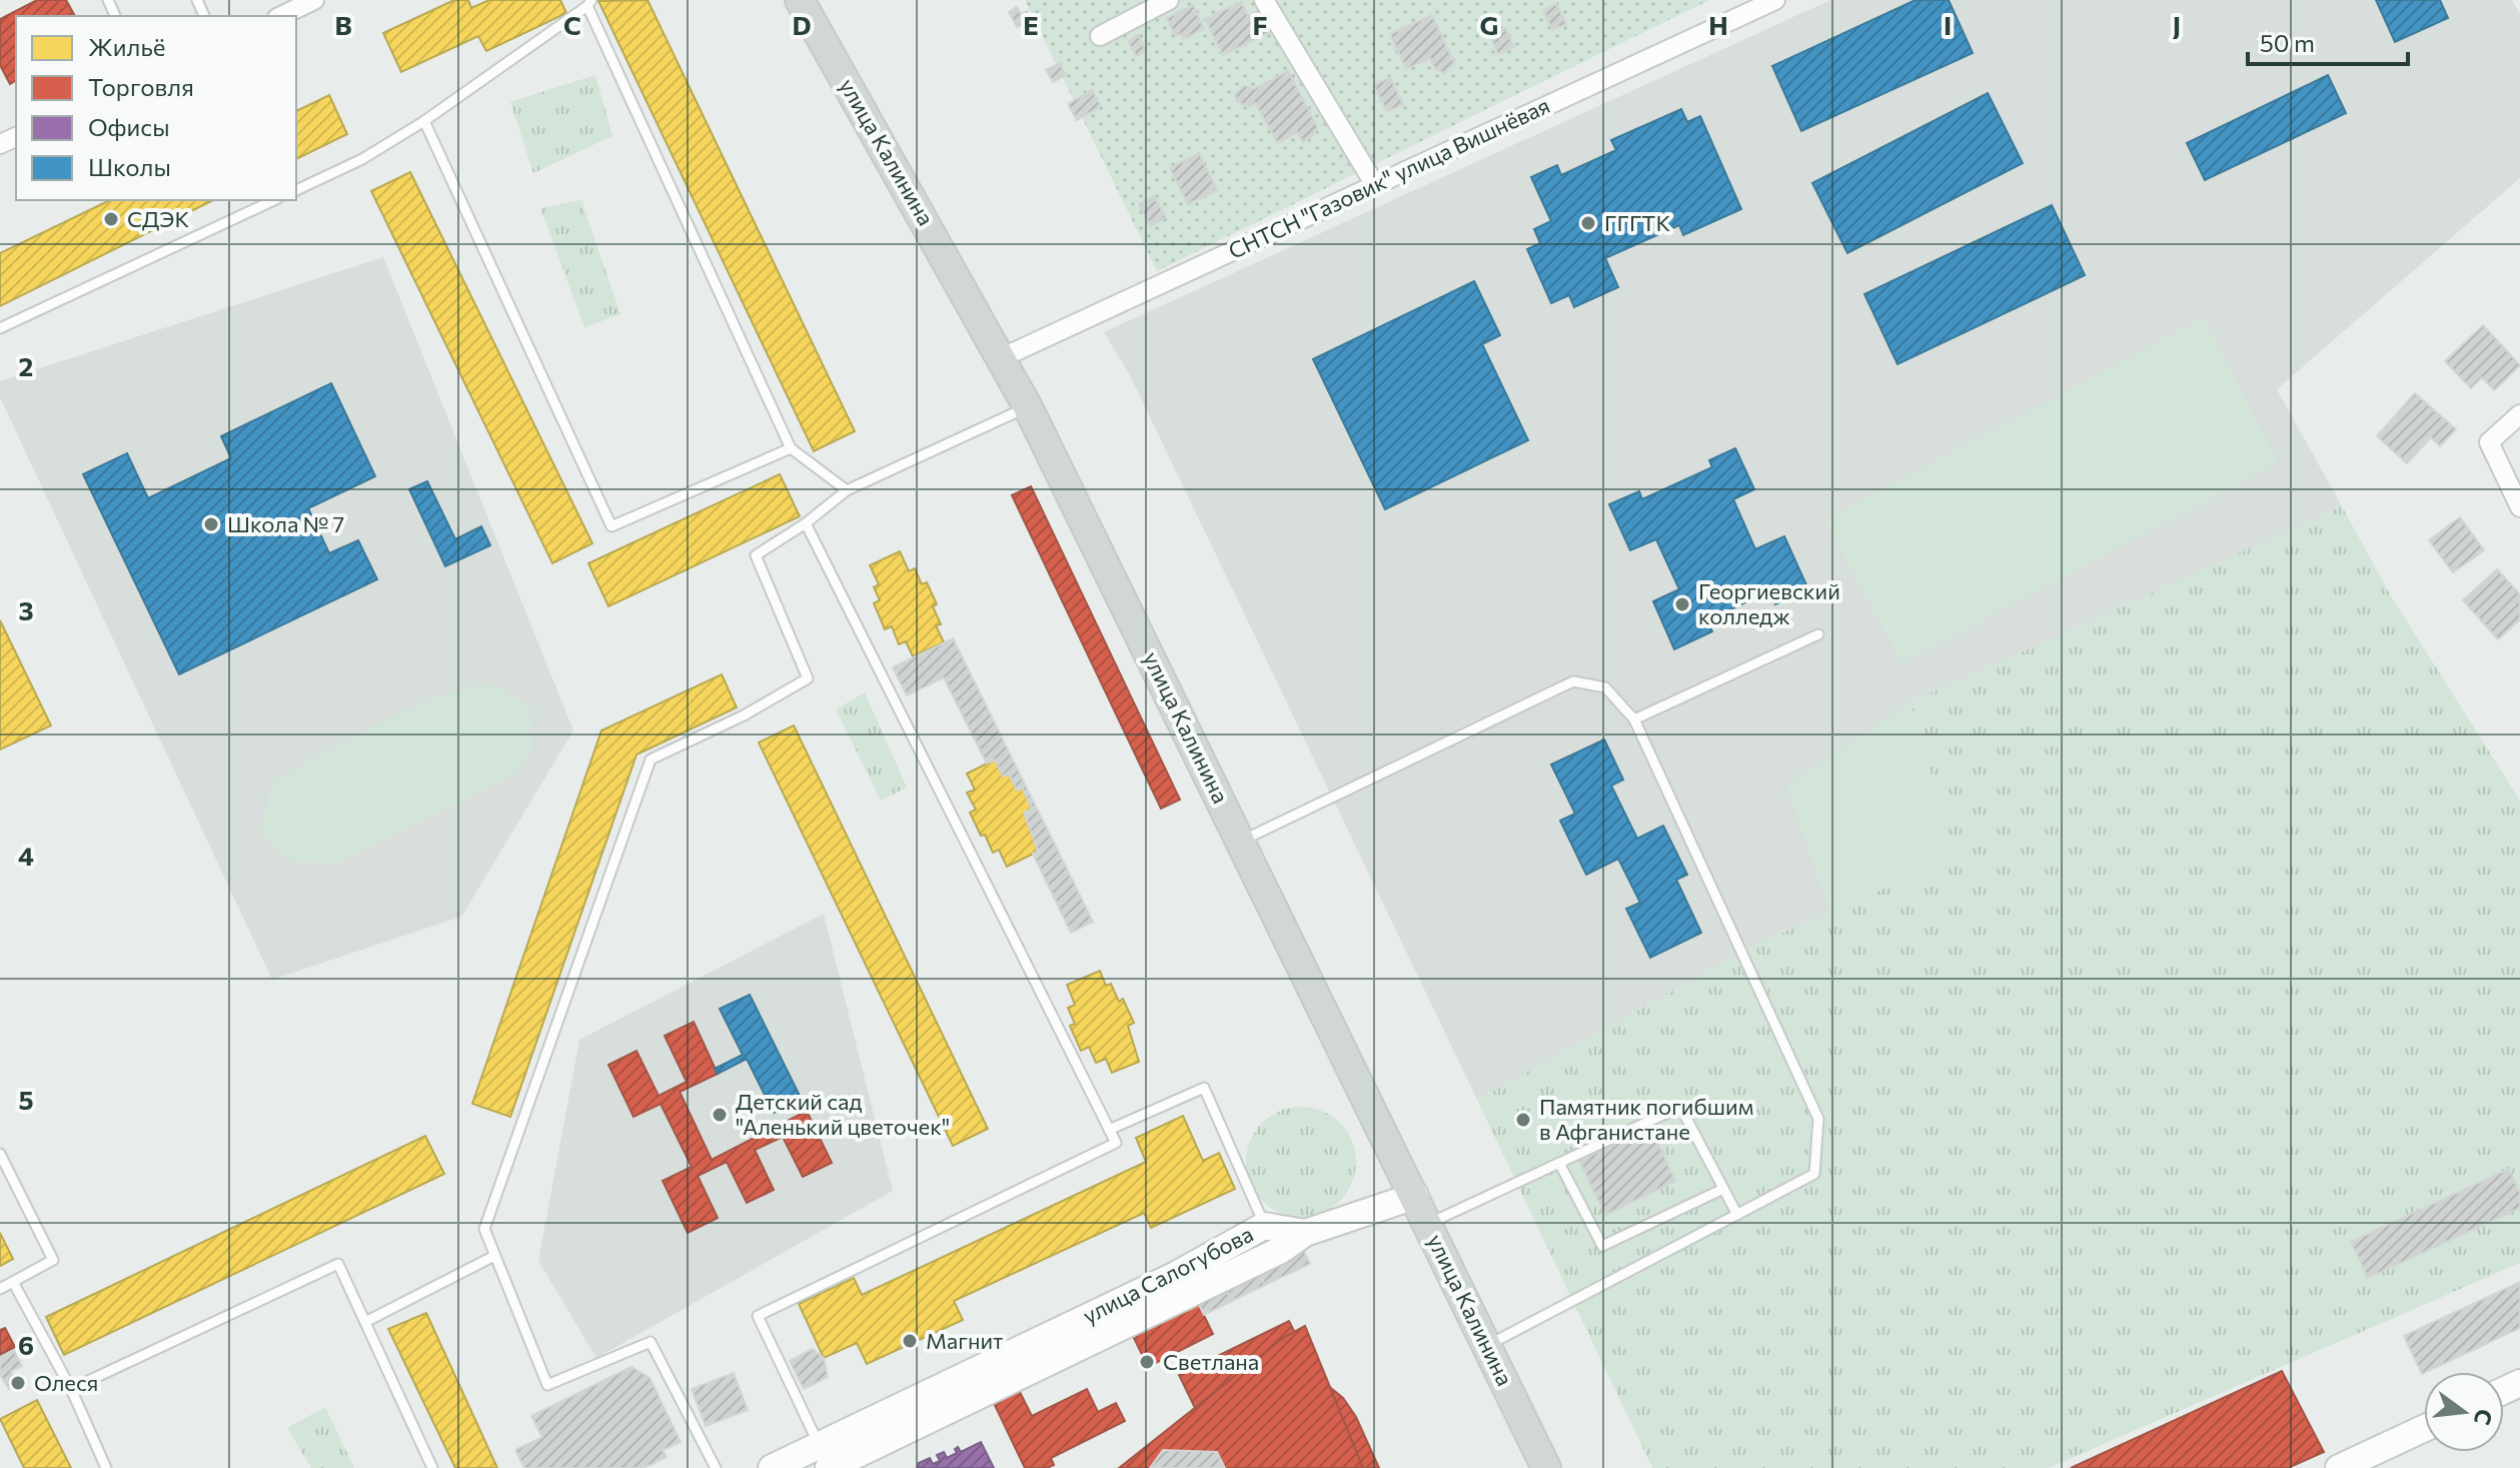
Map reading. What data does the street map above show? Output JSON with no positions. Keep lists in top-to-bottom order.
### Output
{
  "streets": {
    "main road": ["улица Калинина"],
    "street": ["СНТСН \"Газовик\" улица Вишнёвая", "улица Салогубова"]
  },
  "crossings": [
    ["улица Калинина", "СНТСН \"Газовик\" улица Вишнёвая"]
  ],
  "places": [
    "СДЭК",
    "ГГГТК",
    "Школа № 7",
    "Георгиевский колледж",
    "Детский сад \"Аленький цветочек\"",
    "Памятник погибшим в Афганистане",
    "Магнит",
    "Светлана",
    "Олеся"
  ],
  "legend": [
    "Жильё",
    "Торговля",
    "Офисы",
    "Школы"
  ],
  "scale_bar": "50 m",
  "north": "right",
  "grid": {
    "columns": [
      "B",
      "C",
      "D",
      "E",
      "F",
      "G",
      "H",
      "I",
      "J"
    ],
    "rows": [
      "2",
      "3",
      "4",
      "5",
      "6"
    ]
  }
}
